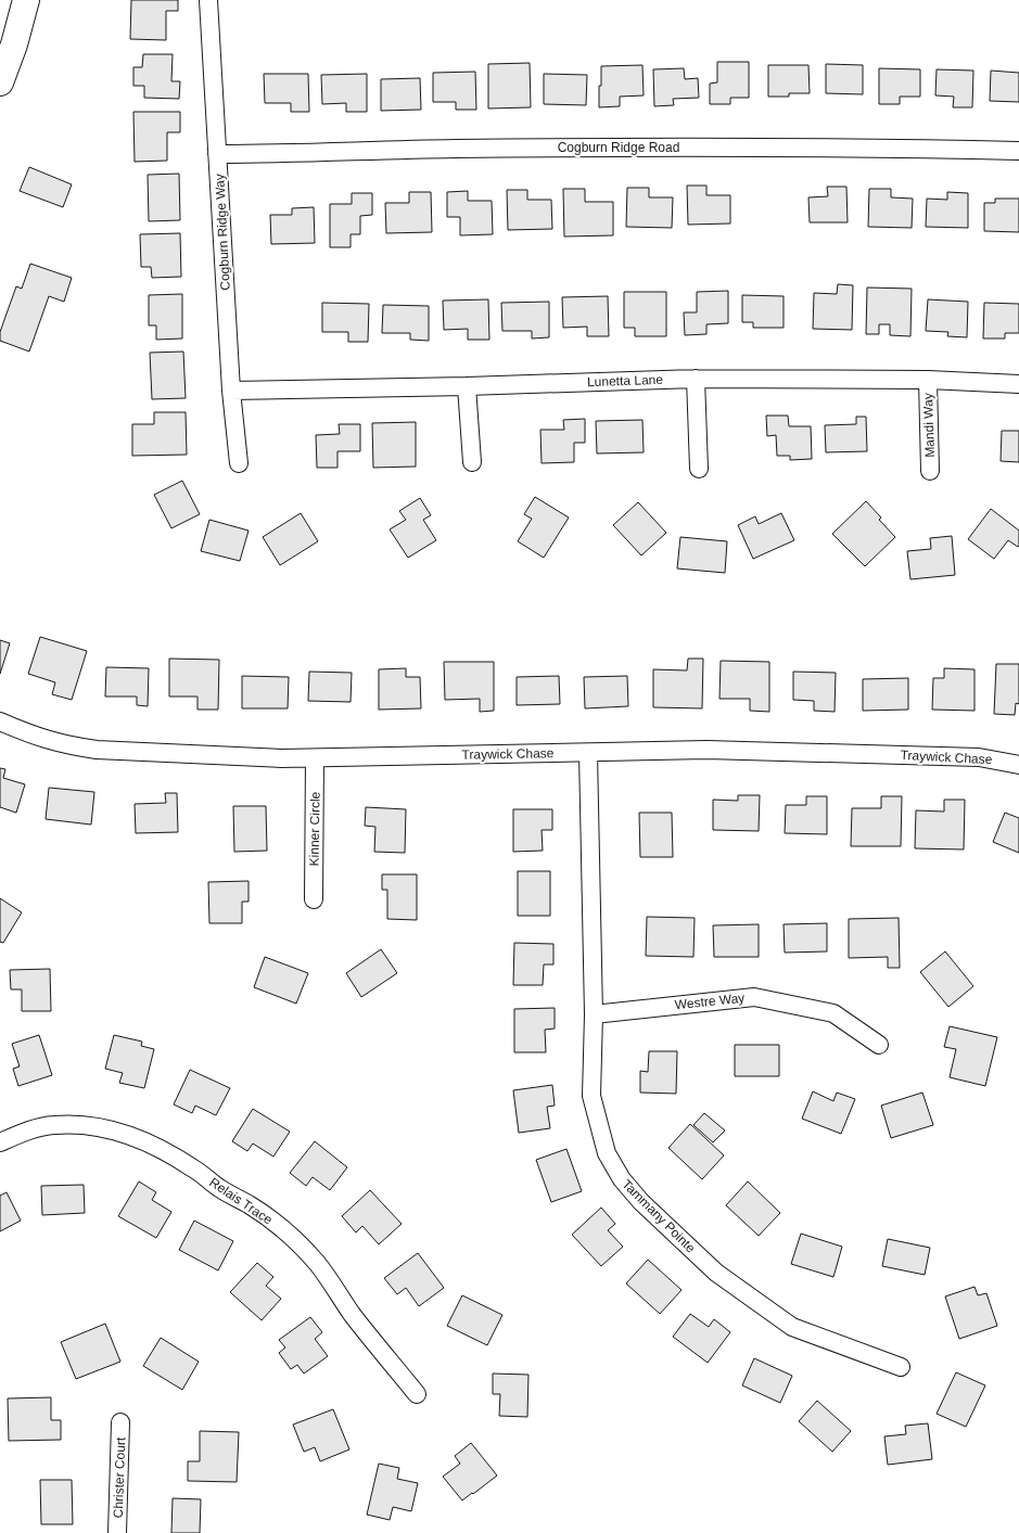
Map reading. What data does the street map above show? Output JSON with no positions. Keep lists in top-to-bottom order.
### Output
{
  "streets": {
    "street": [
      "Cogburn Ridge Road",
      "Cogburn Ridge Way",
      "Lunetta Lane",
      "Mandi Way",
      "Traywick Chase",
      "Kinner Circle",
      "Westre Way",
      "Relais Trace",
      "Tammany Pointe",
      "Christer Court"
    ]
  },
  "crossings": [
    ["Cogburn Ridge Road", "Cogburn Ridge Way"],
    ["Cogburn Ridge Way", "Lunetta Lane"],
    ["Lunetta Lane", "Mandi Way"],
    ["Traywick Chase", "Kinner Circle"],
    ["Traywick Chase", "Tammany Pointe"],
    ["Westre Way", "Tammany Pointe"]
  ]
}
